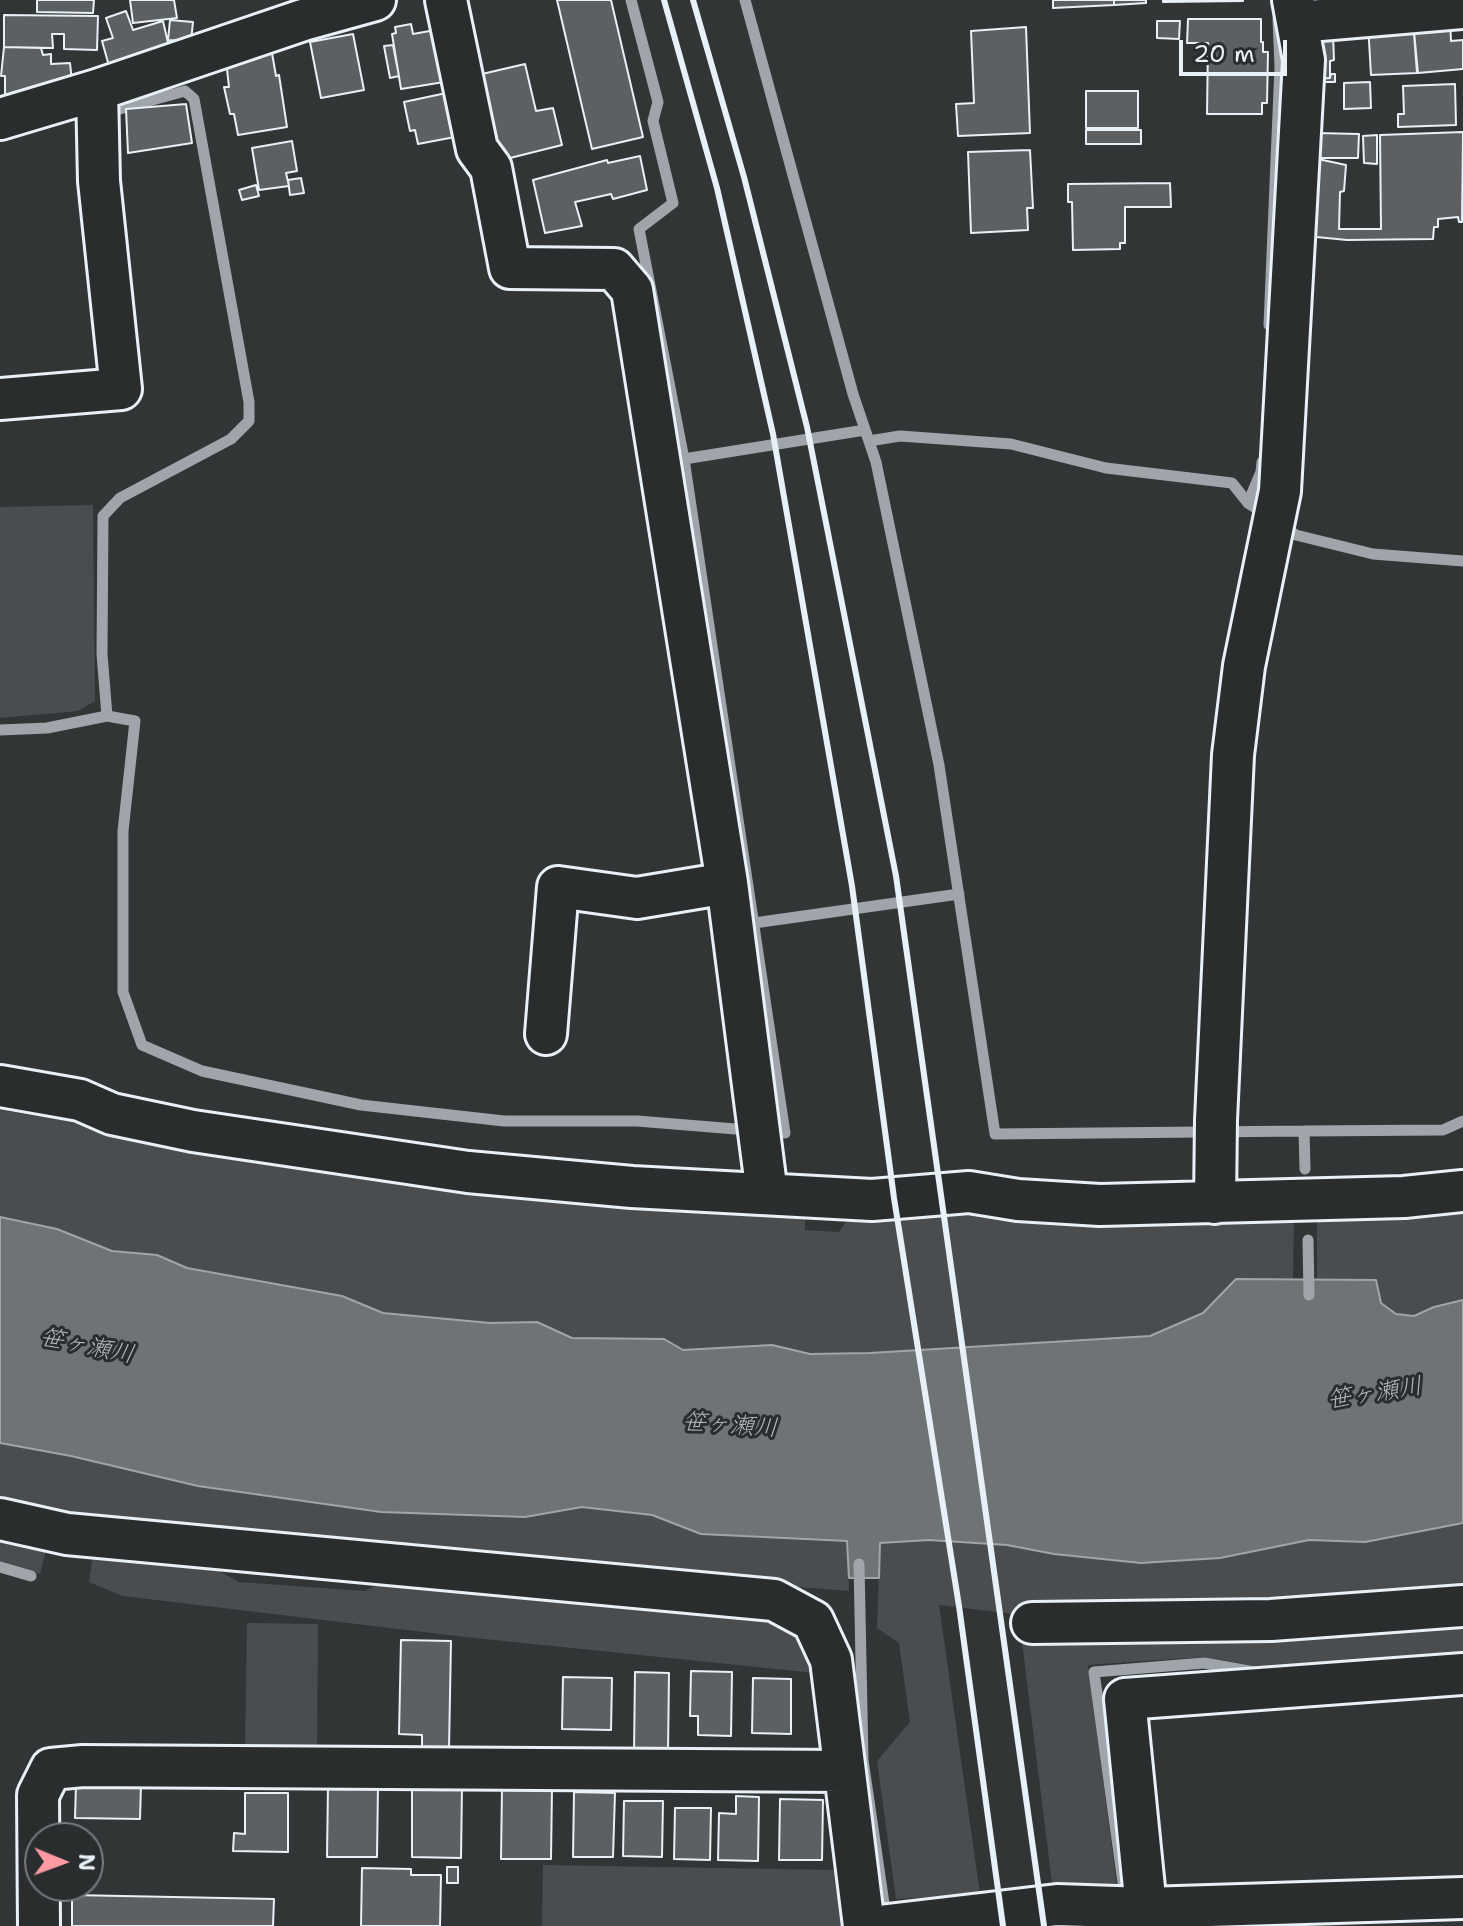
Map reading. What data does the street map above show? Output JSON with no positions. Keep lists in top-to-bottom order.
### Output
{
  "water": ["笹ヶ瀬川"],
  "scale_bar": "20 m",
  "north": "right"
}
